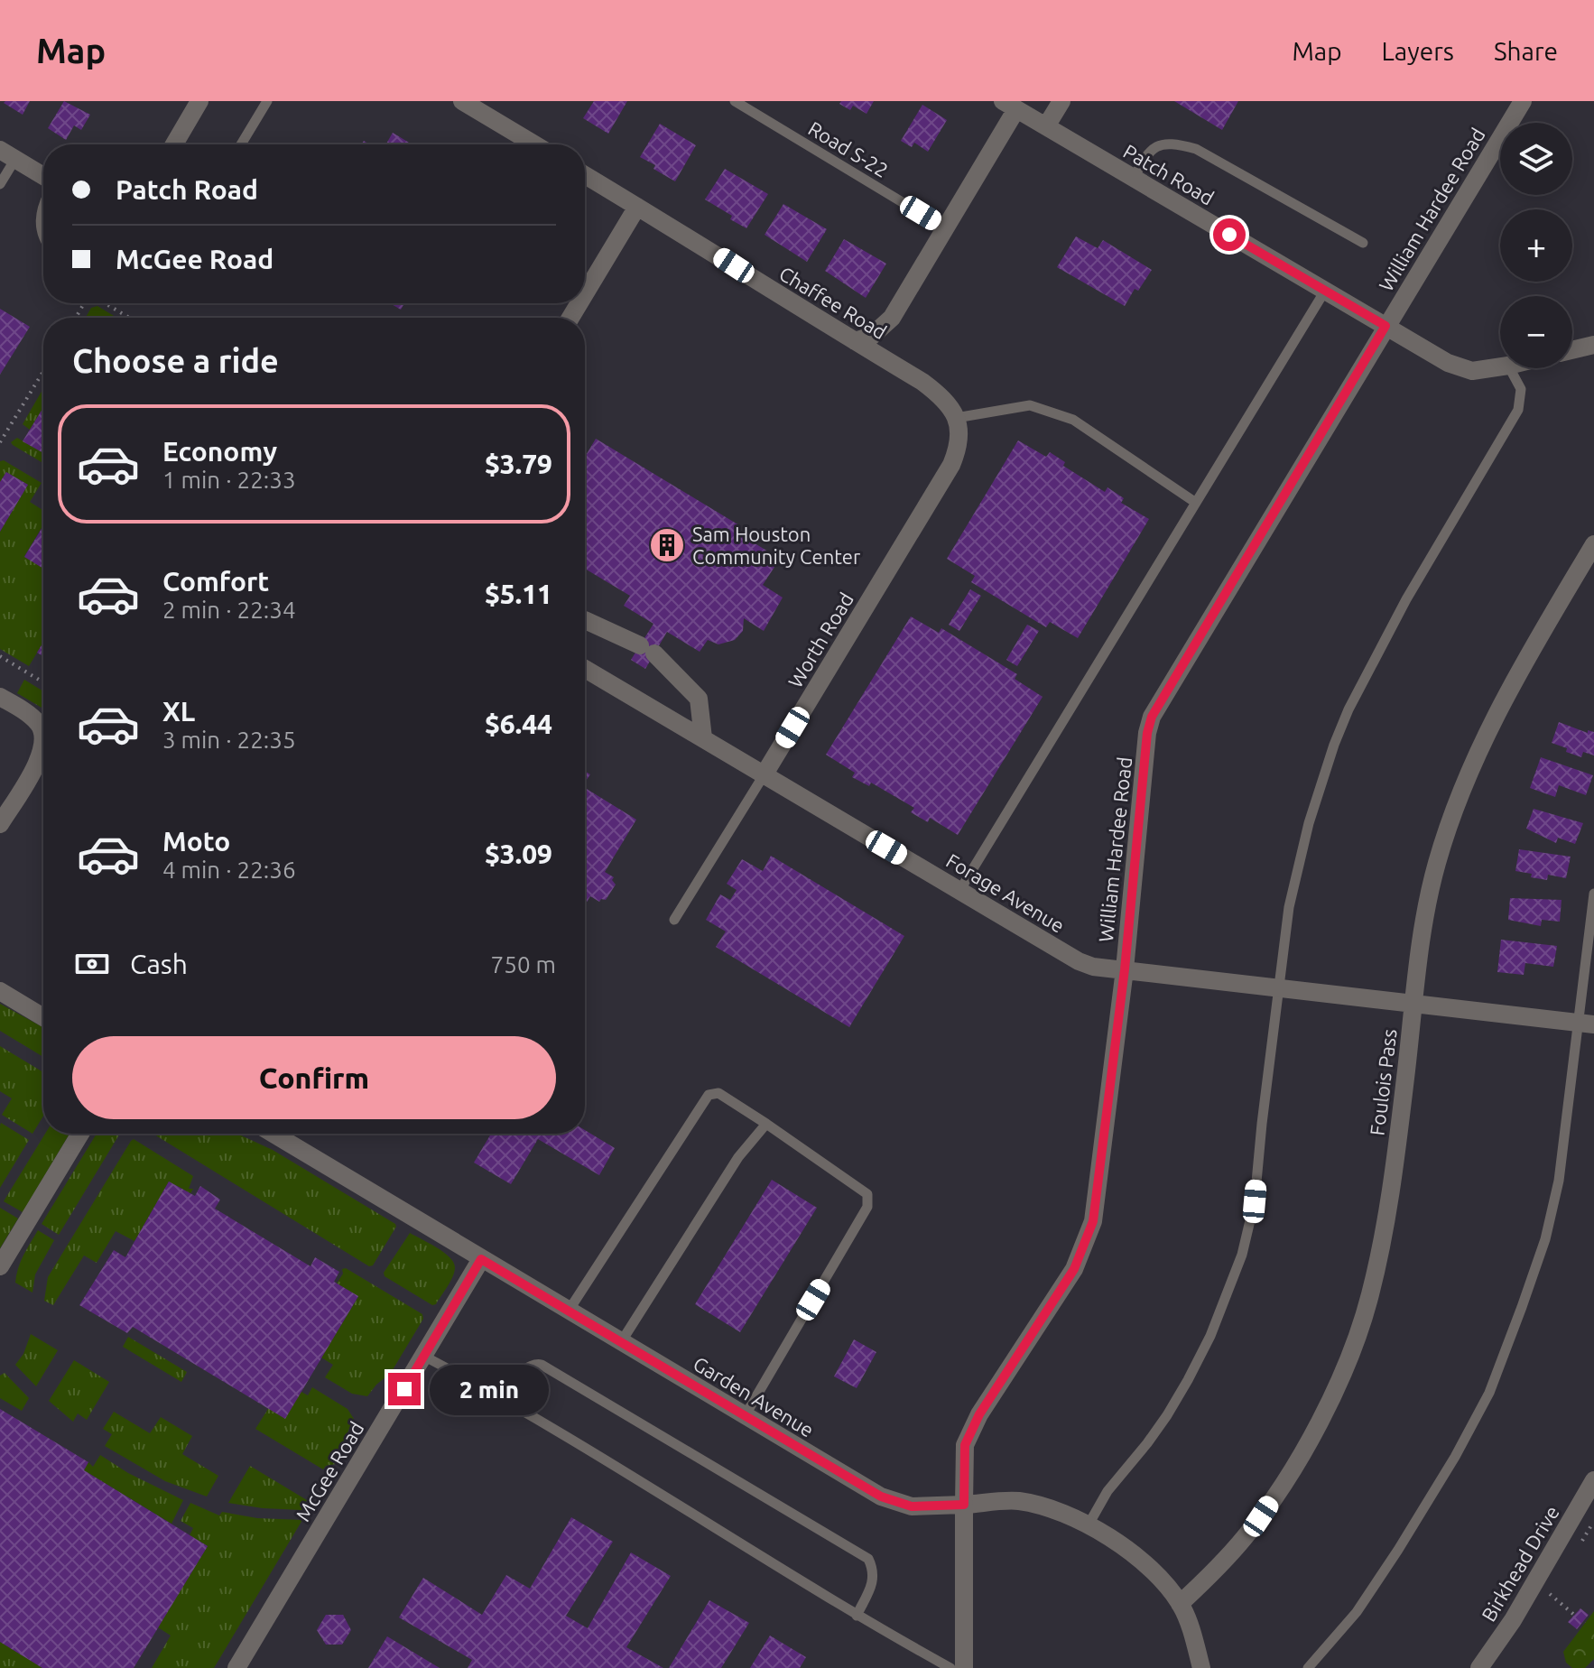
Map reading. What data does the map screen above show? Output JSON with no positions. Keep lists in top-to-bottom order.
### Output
{
  "streets": {
    "street": [
      "Patch Road",
      "William Hardee Road",
      "Chaffee Road",
      "Worth Road",
      "Forage Avenue",
      "Foulois Pass",
      "Garden Avenue",
      "McGee Road",
      "Birkhead Drive"
    ],
    "lane": ["Road S-22"]
  },
  "crossings": [
    ["Patch Road", "William Hardee Road"],
    ["William Hardee Road", "Forage Avenue"],
    ["William Hardee Road", "Garden Avenue"],
    ["Chaffee Road", "Worth Road"],
    ["Worth Road", "Forage Avenue"],
    ["Forage Avenue", "Foulois Pass"],
    ["Foulois Pass", "Garden Avenue"],
    ["Garden Avenue", "McGee Road"]
  ],
  "places": {
    "building": ["Sam Houston Community Center"]
  },
  "page": {
    "header": "Map",
    "nav": ["Map", "Layers", "Share"],
    "map_buttons": ["+", "−"],
    "banner": ["Patch Road", "McGee Road"],
    "heading": "Choose a ride",
    "list": [
      {
        "name": "Economy",
        "note": "1 min · 22:33",
        "value": "$3.79"
      },
      {
        "name": "Comfort",
        "note": "2 min · 22:34",
        "value": "$5.11"
      },
      {
        "name": "XL",
        "note": "3 min · 22:35",
        "value": "$6.44"
      },
      {
        "name": "Moto",
        "note": "4 min · 22:36",
        "value": "$3.09"
      }
    ],
    "pay": ["Cash", "750 m"],
    "buttons": "Confirm",
    "bubble": "2 min"
  }
}
